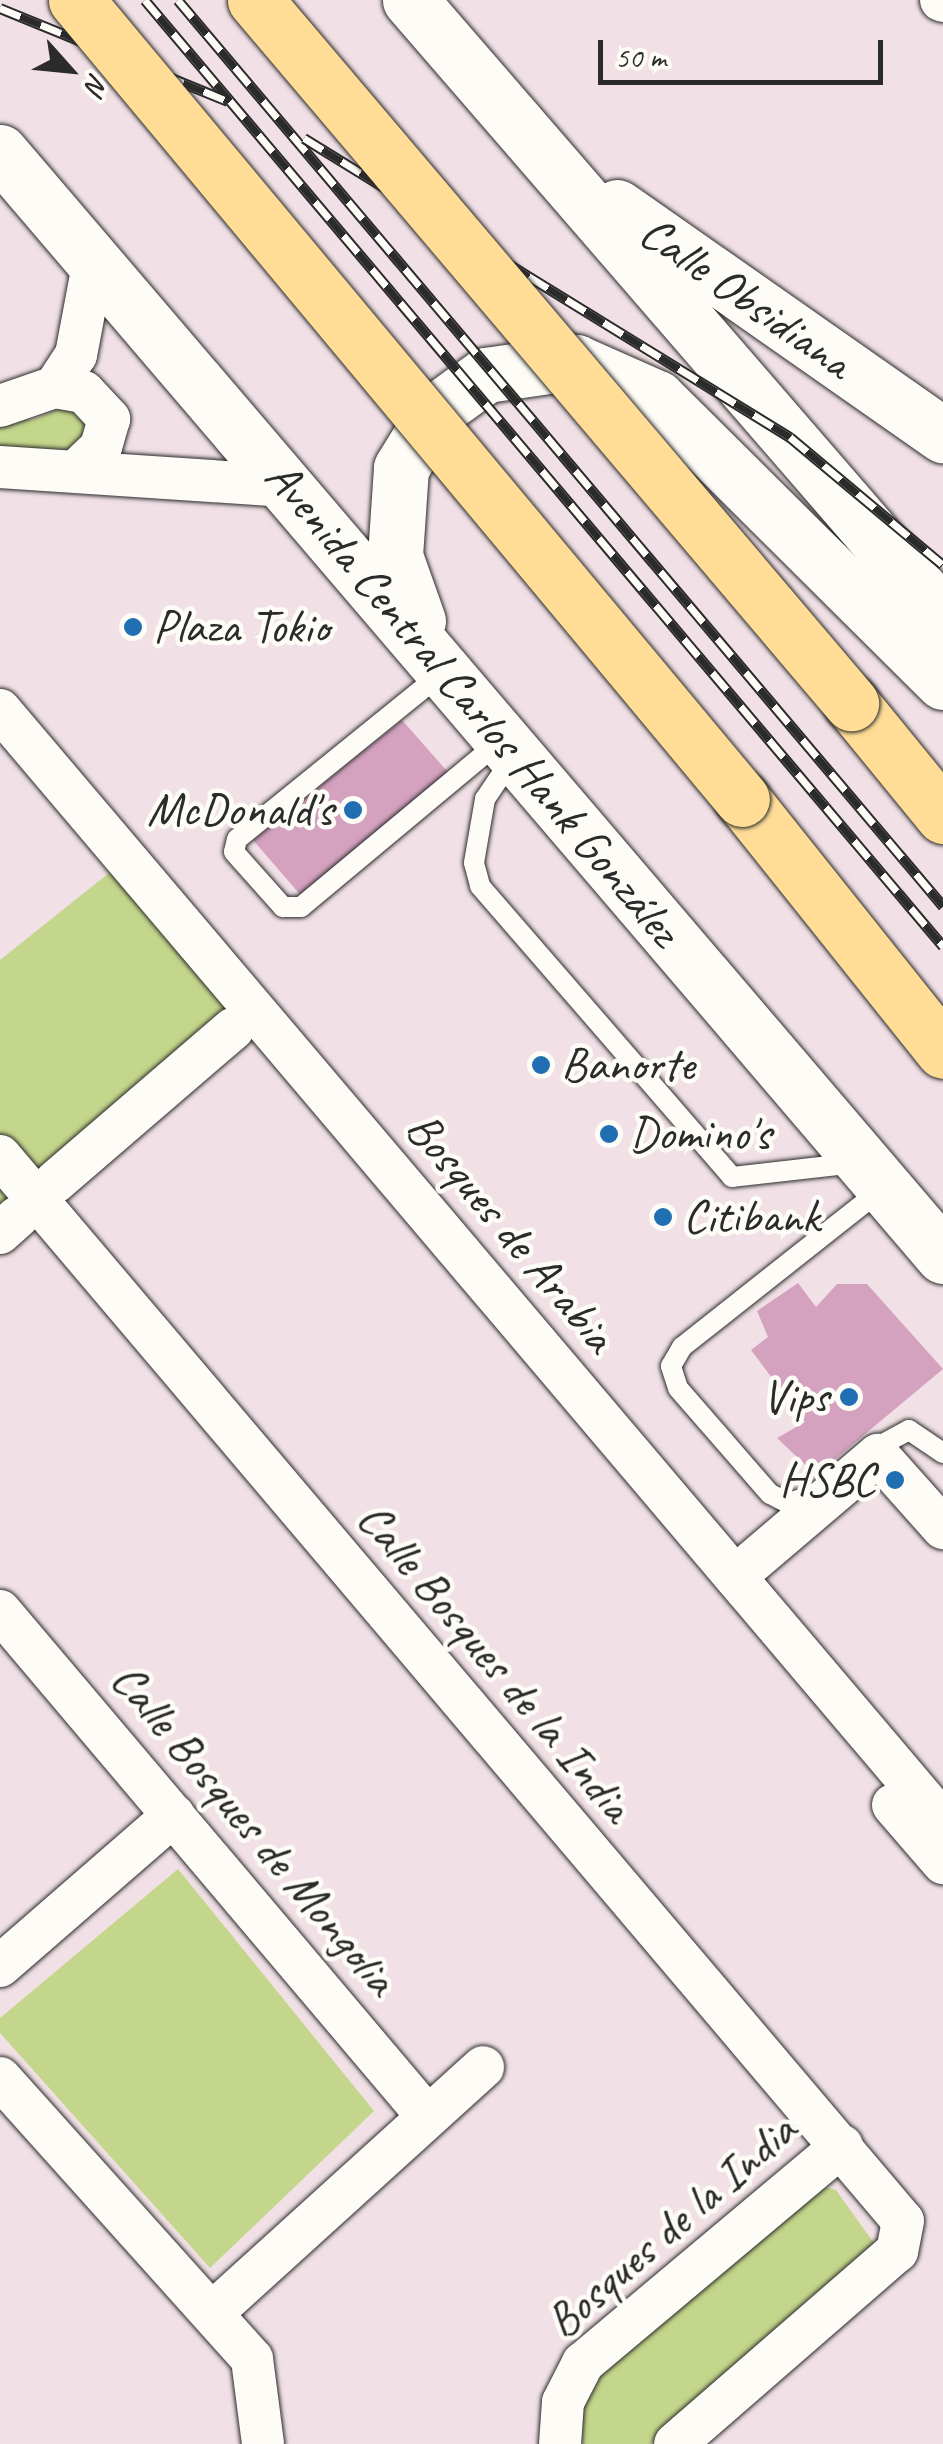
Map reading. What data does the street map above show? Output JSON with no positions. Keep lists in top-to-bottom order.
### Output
{
  "streets": {
    "main road": ["Calle Obsidiana", "Avenida Central Carlos Hank González"],
    "street": [
      "Bosques de Arabia",
      "Calle Bosques de la India",
      "Calle Bosques de Mongolia",
      "Bosques de la India"
    ]
  },
  "crossings": [
    ["Calle Bosques de la India", "Bosques de la India"]
  ],
  "places": [
    "Plaza Tokio",
    "McDonald's",
    "Banorte",
    "Domino's",
    "Citibank",
    "Vips",
    "HSBC"
  ],
  "scale_bar": "50 m",
  "north": "bottom right"
}
